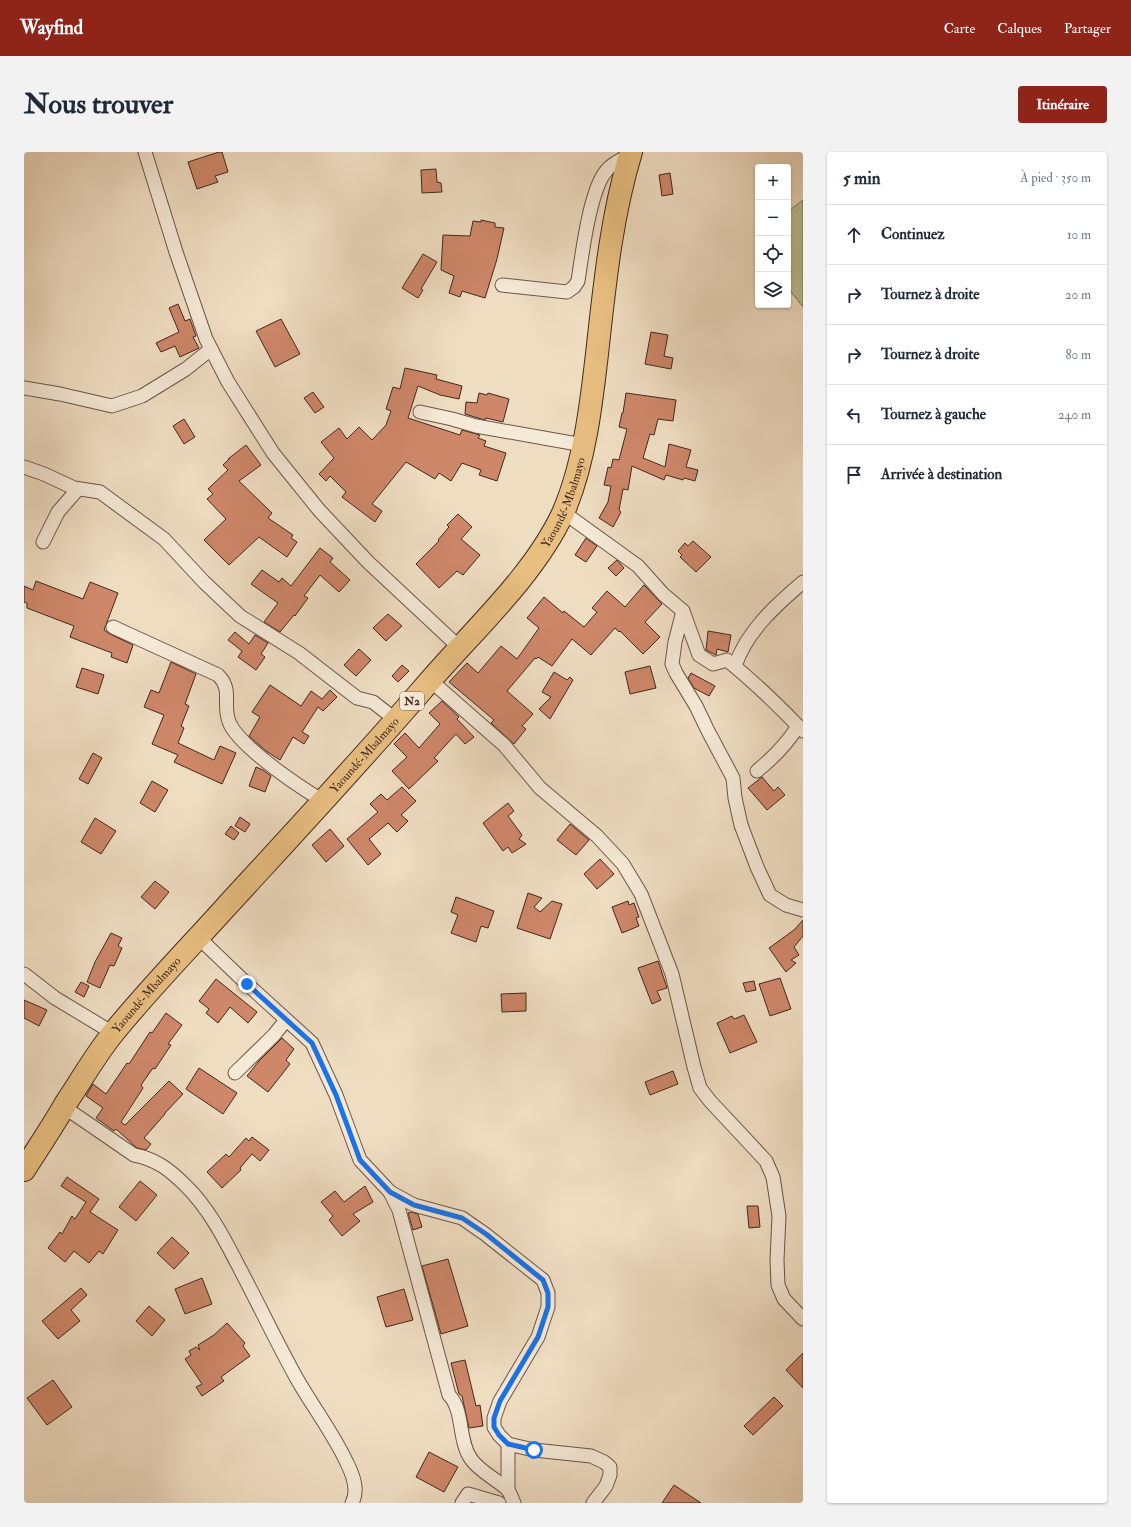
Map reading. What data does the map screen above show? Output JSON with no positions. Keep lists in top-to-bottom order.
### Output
{
  "streets": {
    "highway": ["Yaoundé-Mbalmayo", "N2"]
  },
  "page": {
    "header": "Wayfind",
    "nav": ["Carte", "Calques", "Partager"],
    "buttons": "Itinéraire",
    "title": "Nous trouver",
    "heading": ["5 min", "À pied · 350 m"],
    "map_buttons": ["+", "−"],
    "list": [
      ["Continuez", "10 m"],
      ["Tournez à droite", "20 m"],
      ["Tournez à droite", "80 m"],
      ["Tournez à gauche", "240 m"],
      "Arrivée à destination"
    ]
  }
}
